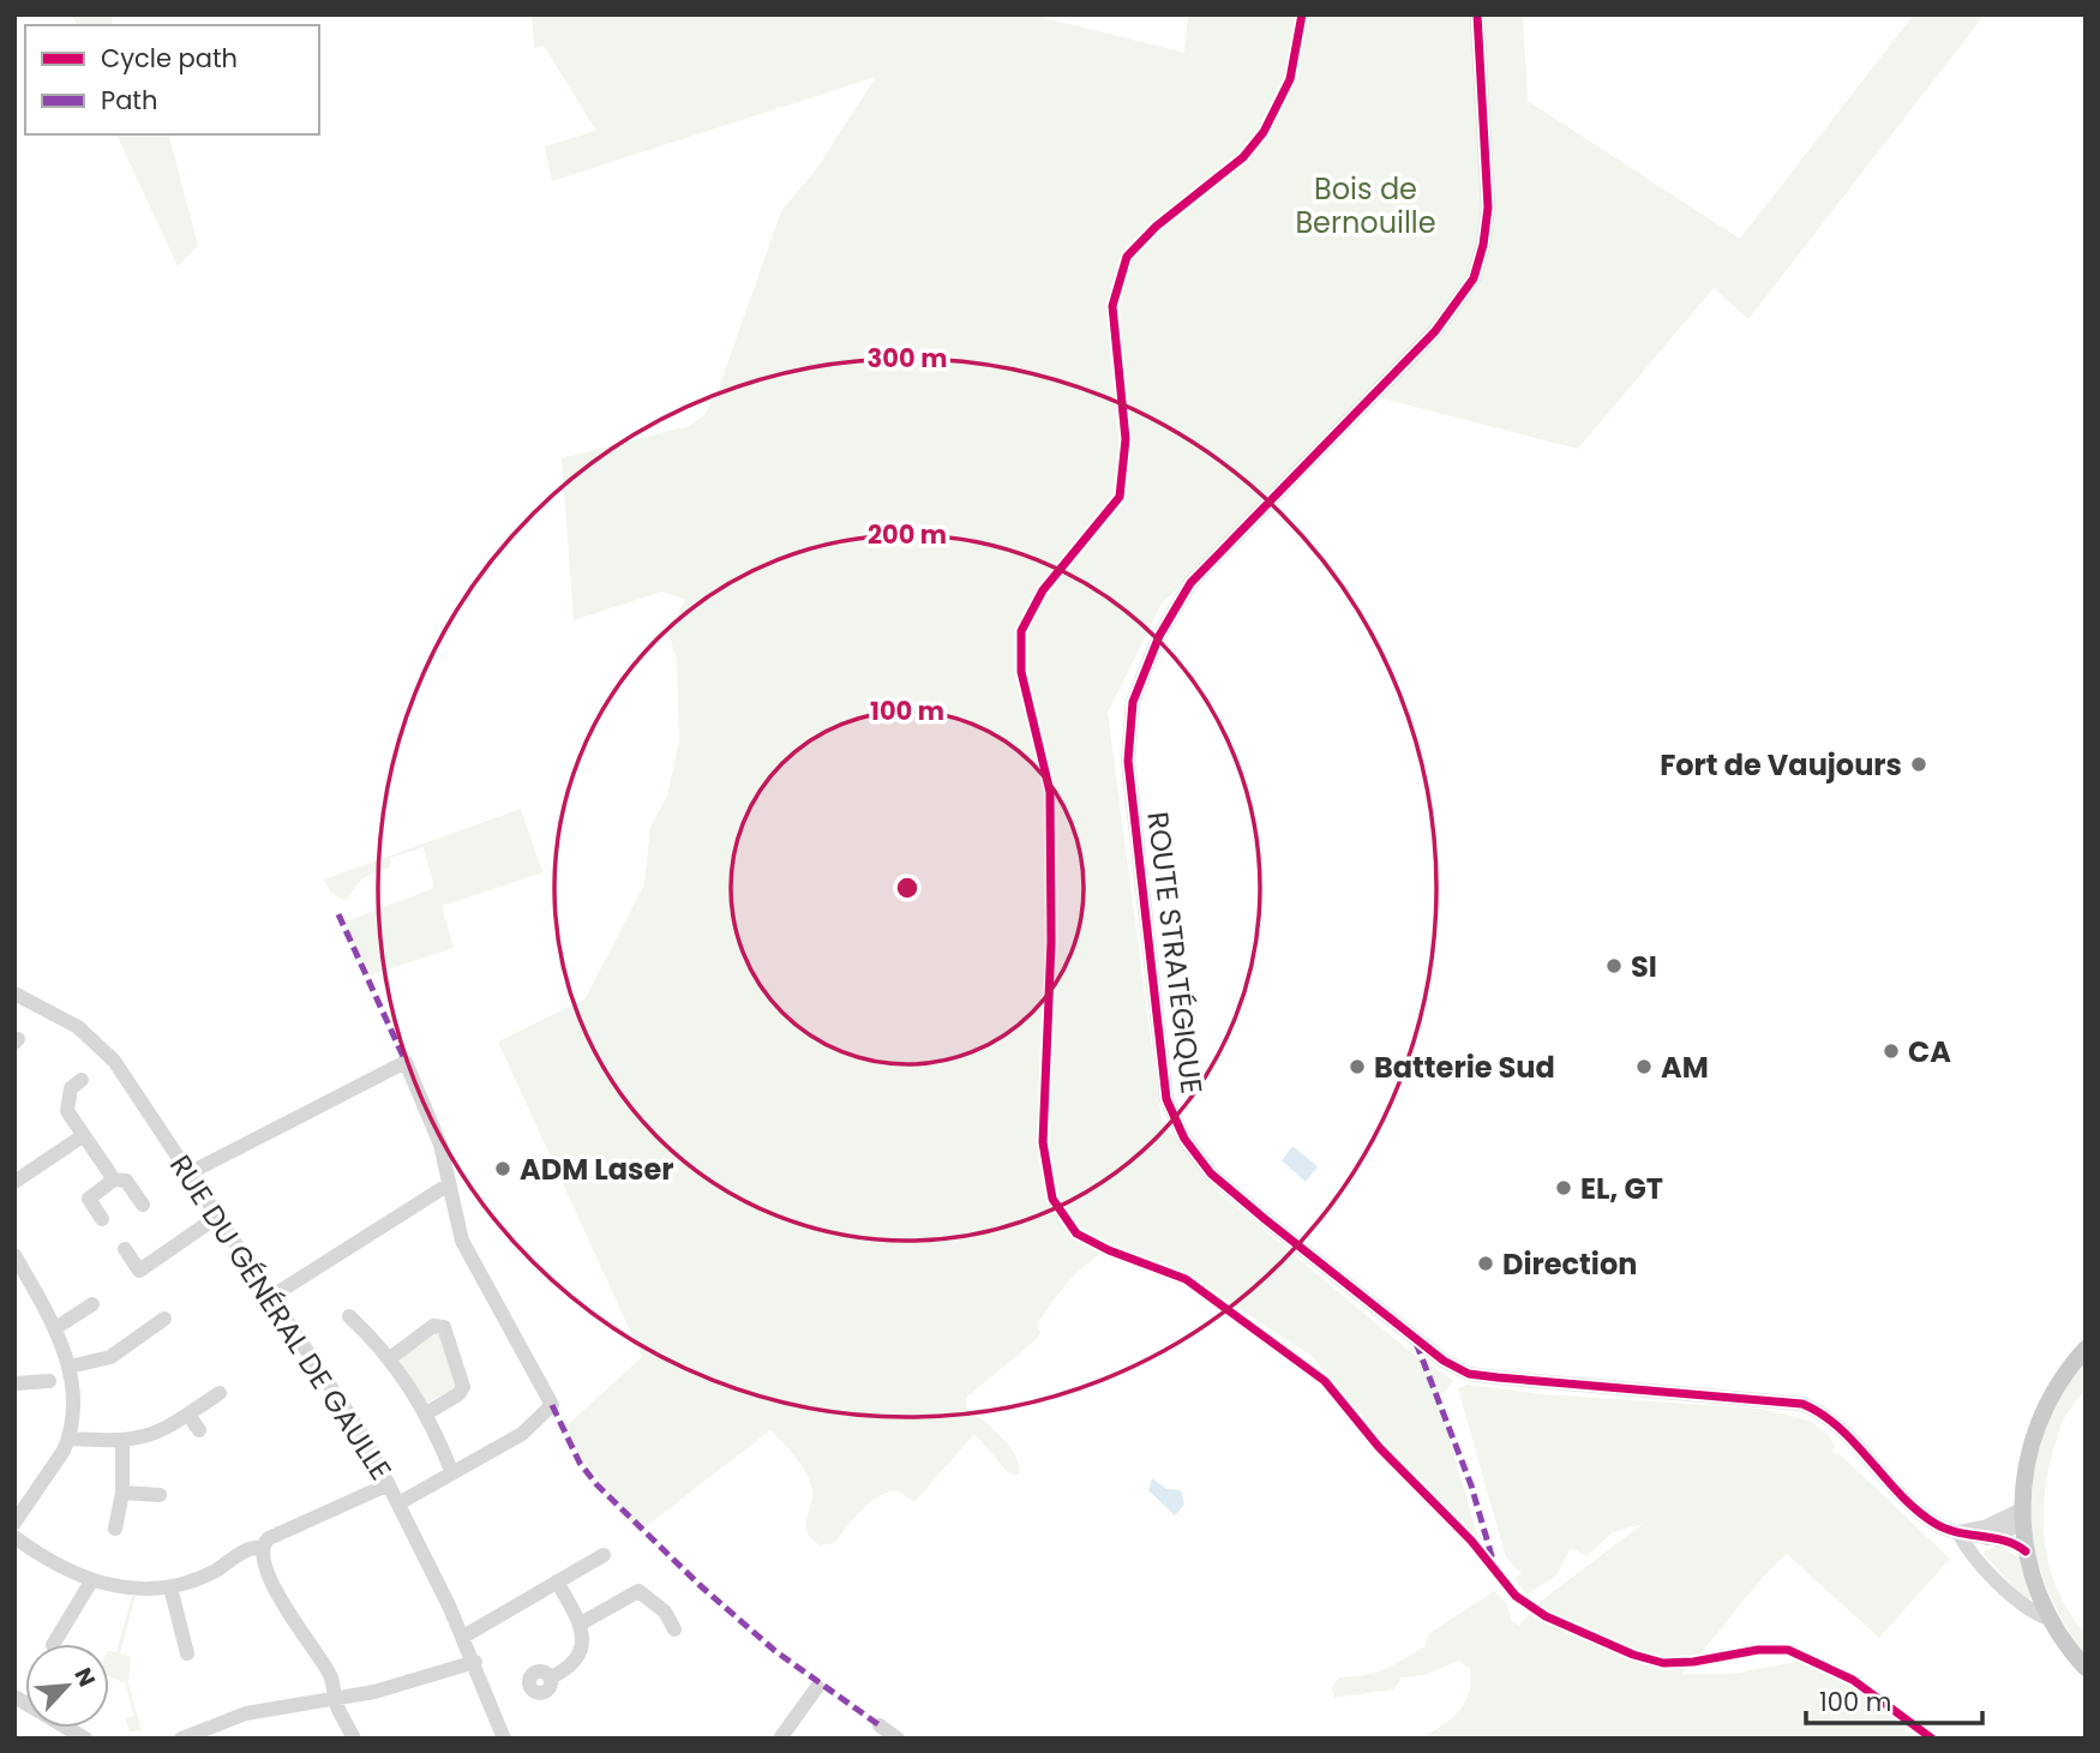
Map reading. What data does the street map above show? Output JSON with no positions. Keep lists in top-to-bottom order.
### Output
{
  "streets": {
    "street": ["ROUTE STRATÉGIQUE", "RUE DU GÉNÉRAL DE GAULLE"]
  },
  "parks": ["Bois de Bernouille"],
  "places": [
    "Fort de Vaujours",
    "SI",
    "CA",
    "Batterie Sud",
    "AM",
    "ADM Laser",
    "EL, GT",
    "Direction"
  ],
  "legend": ["Cycle path", "Path"],
  "scale_bar": "100 m",
  "north": "top right",
  "rings": ["300 m", "200 m", "100 m"]
}
